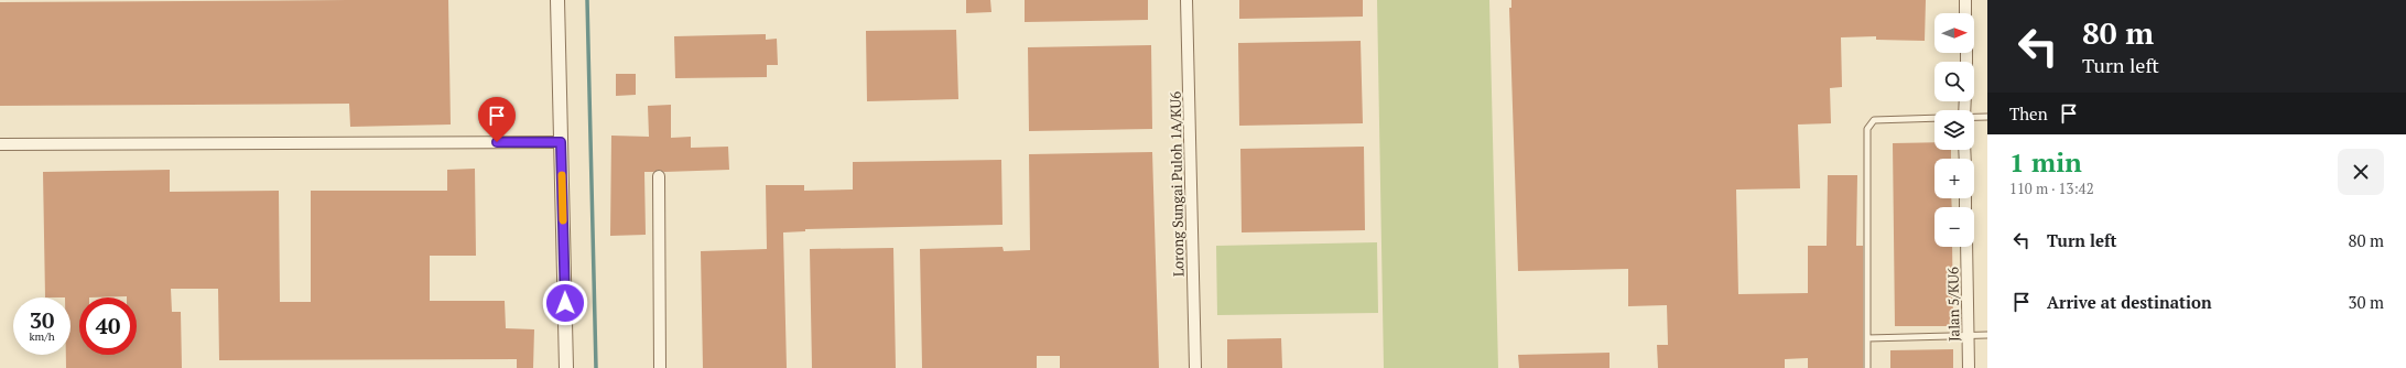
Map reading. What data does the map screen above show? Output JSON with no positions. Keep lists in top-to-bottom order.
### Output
{
  "streets": {
    "street": ["Lorong Sungai Puloh 1A/KU6", "Jalan 5/KU6"]
  },
  "north": "right",
  "page": {
    "turn": ["80 m", "Turn left"],
    "map_buttons": ["+", "−"],
    "then": "Then",
    "heading": ["1 min", "110 m · 13:42"],
    "list": [
      {
        "name": "Turn left",
        "value": "80 m"
      },
      {
        "name": "Arrive at destination",
        "value": "30 m"
      }
    ],
    "speed": "30 km/h",
    "limit": "40"
  }
}
